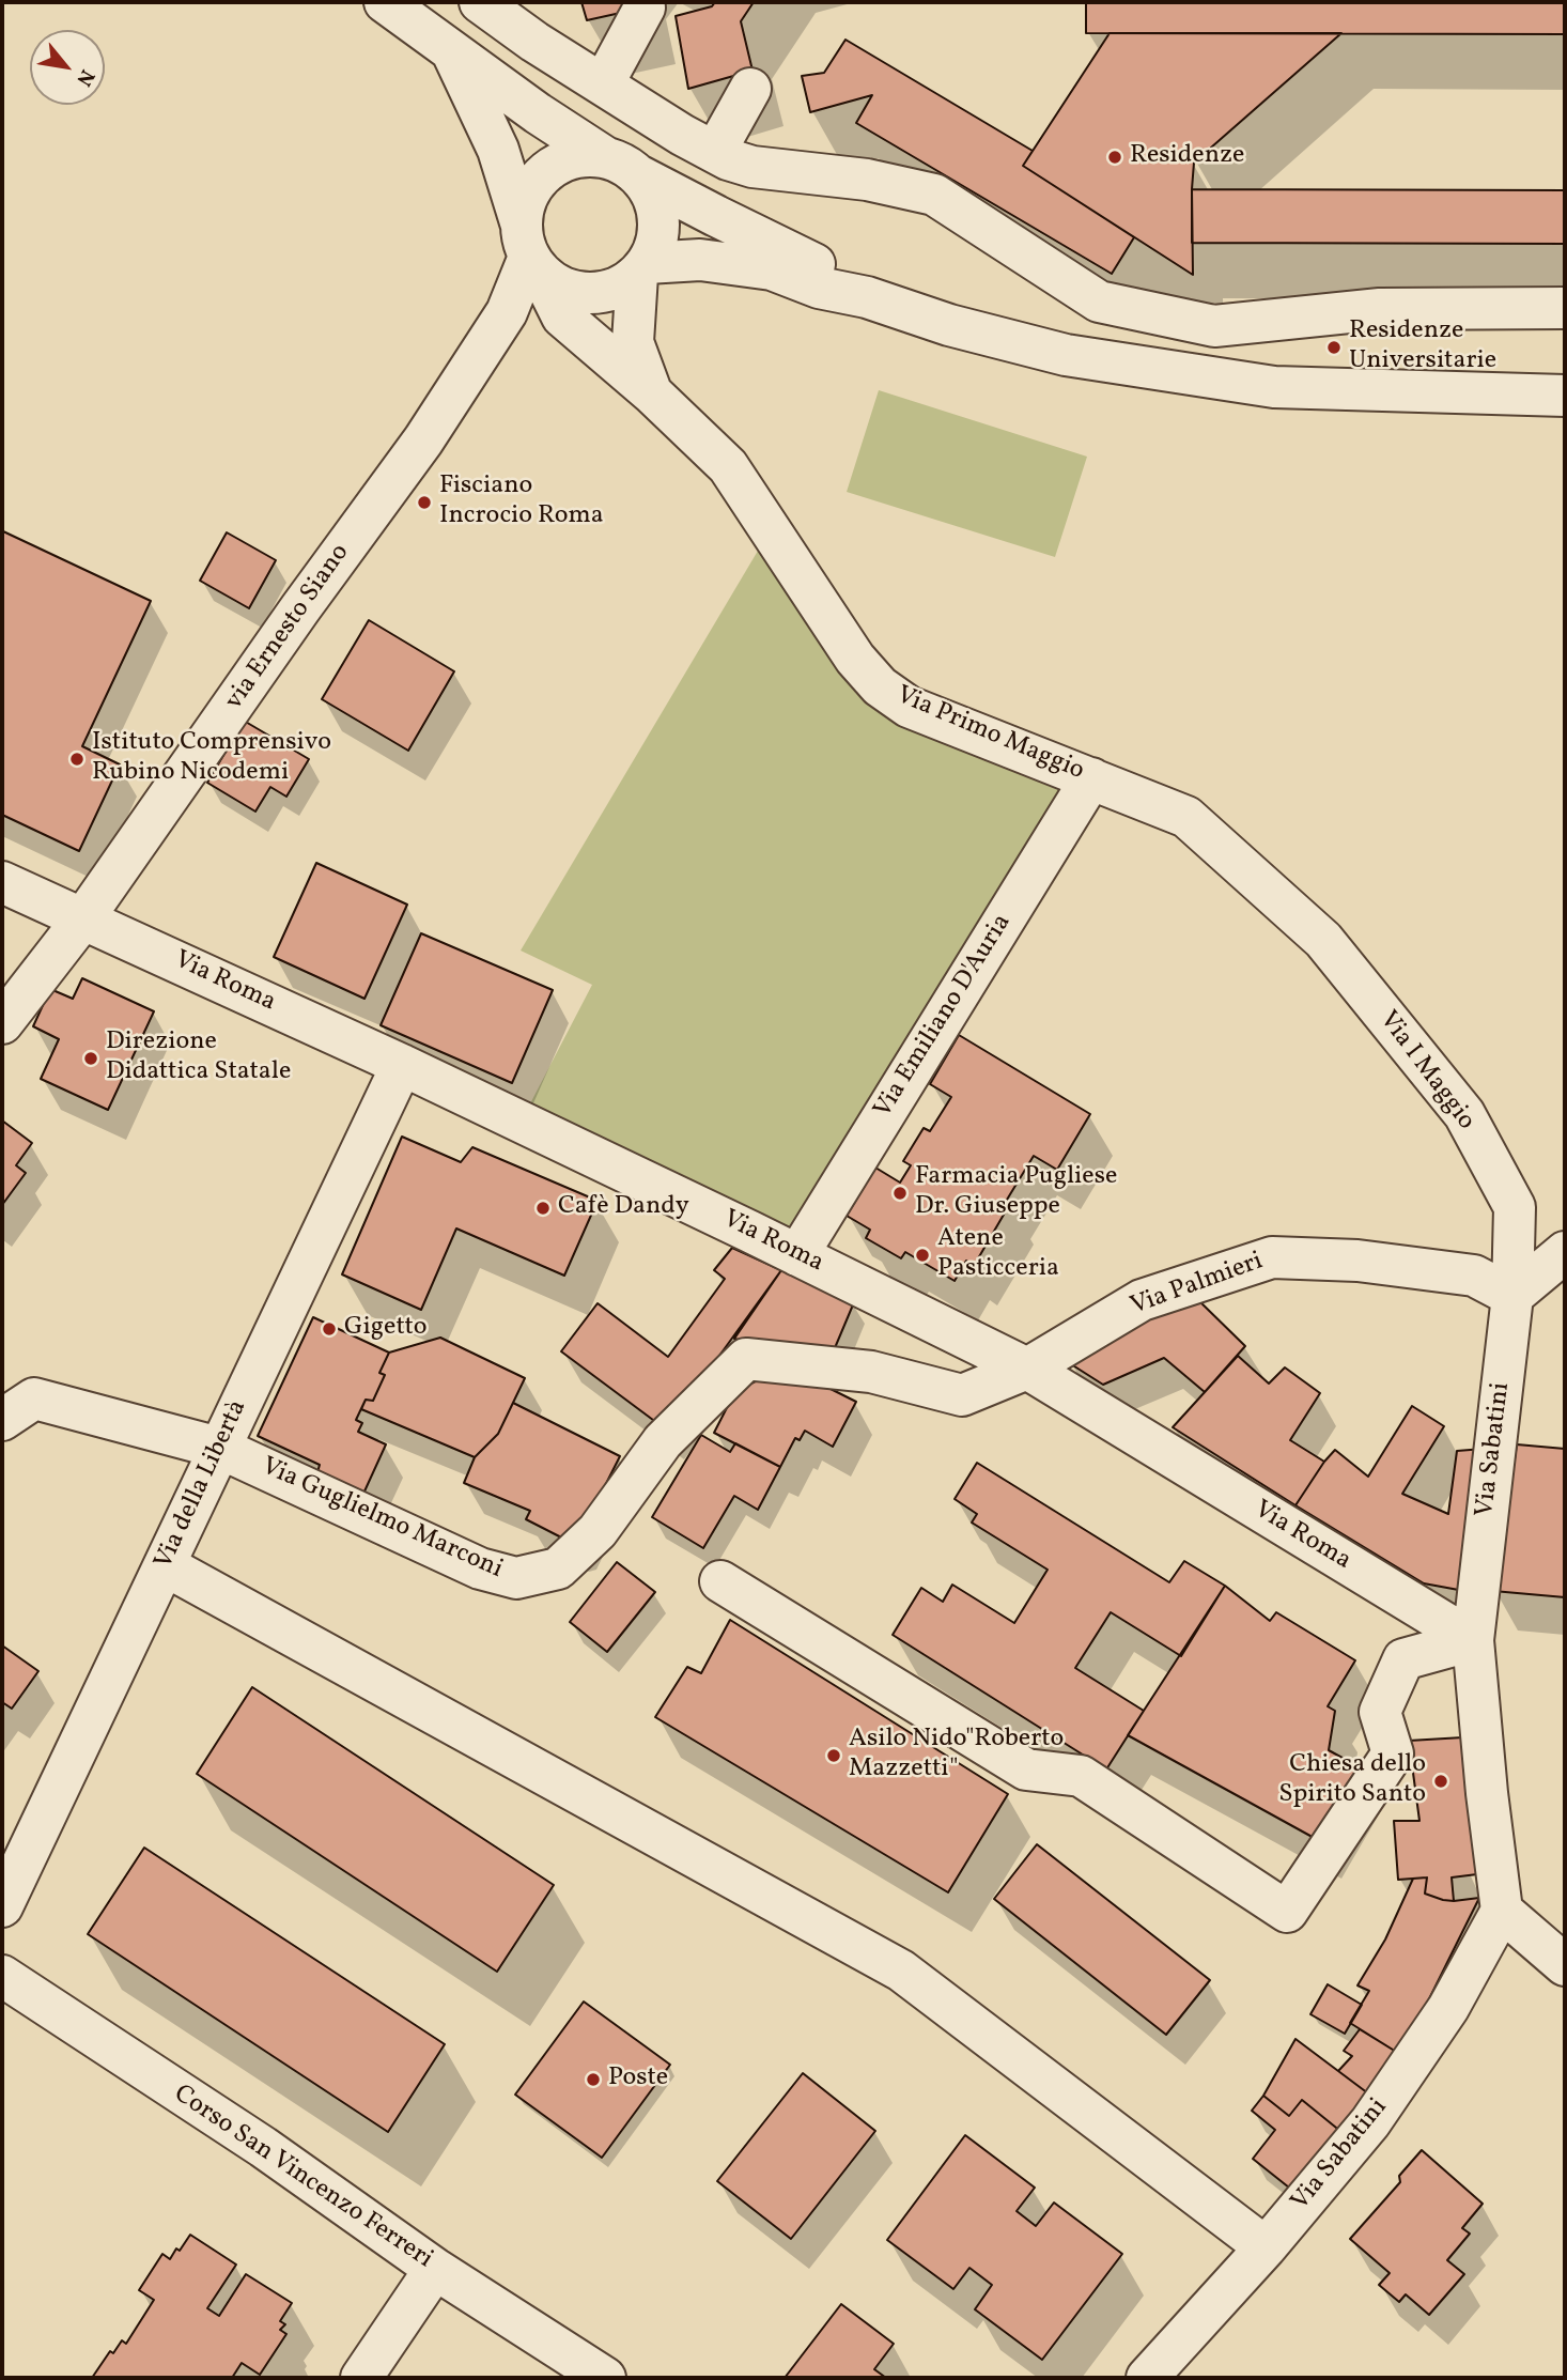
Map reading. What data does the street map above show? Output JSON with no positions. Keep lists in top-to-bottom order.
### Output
{
  "streets": {
    "street": [
      "via Ernesto Siano",
      "Via Primo Maggio",
      "Via Roma",
      "Via Emiliano D'Auria",
      "Via I Maggio",
      "Via Palmieri",
      "Via Sabatini",
      "Via della Libertà",
      "Via Guglielmo Marconi",
      "Corso San Vincenzo Ferreri"
    ]
  },
  "crossings": [
    ["via Ernesto Siano", "Via Roma"],
    ["Via Primo Maggio", "Via Emiliano D'Auria"],
    ["Via Primo Maggio", "Via I Maggio"],
    ["Via Roma", "Via Emiliano D'Auria"],
    ["Via Roma", "Via Palmieri"],
    ["Via Roma", "Via Sabatini"],
    ["Via Roma", "Via della Libertà"],
    ["Via Roma", "Via Guglielmo Marconi"],
    ["Via I Maggio", "Via Palmieri"],
    ["Via I Maggio", "Via Sabatini"],
    ["Via Palmieri", "Via Sabatini"],
    ["Via Palmieri", "Via Guglielmo Marconi"],
    ["Via della Libertà", "Via Guglielmo Marconi"]
  ],
  "places": [
    "Residenze",
    "Residenze Universitarie",
    "Fisciano Incrocio Roma",
    "Istituto Comprensivo Rubino Nicodemi",
    "Direzione Didattica Statale",
    "Farmacia Pugliese Dr. Giuseppe",
    "Cafè Dandy",
    "Atene Pasticceria",
    "Gigetto",
    "Asilo Nido\"Roberto Mazzetti\"",
    "Chiesa dello Spirito Santo",
    "Poste"
  ],
  "north": "bottom right"
}
